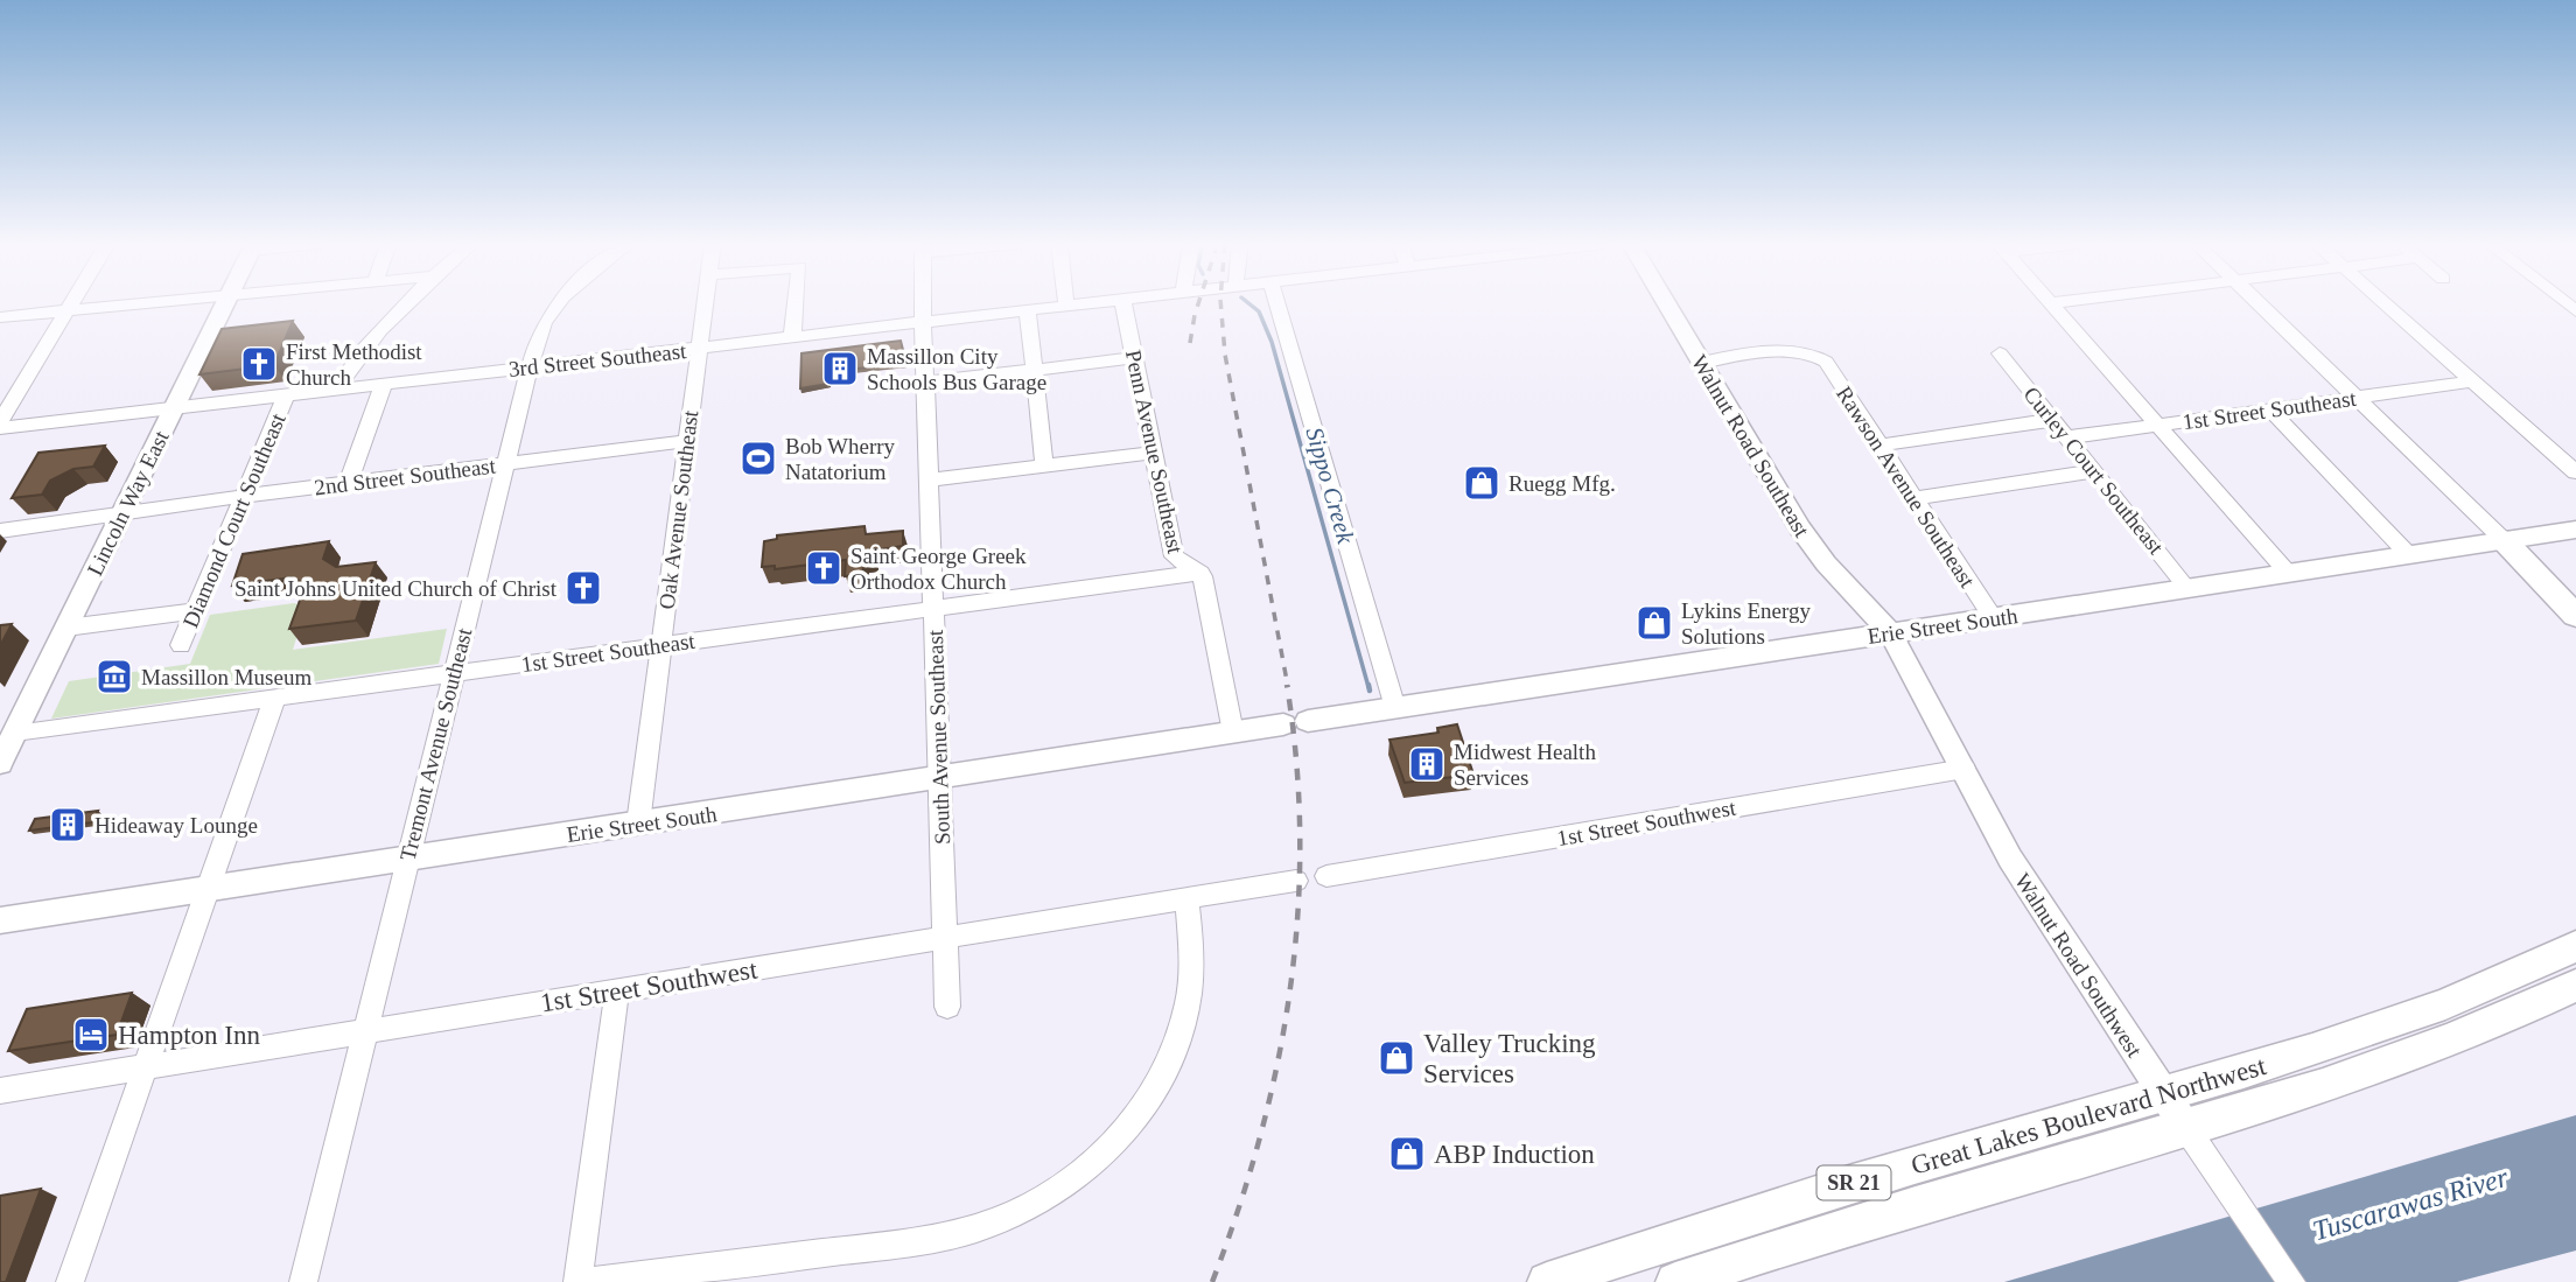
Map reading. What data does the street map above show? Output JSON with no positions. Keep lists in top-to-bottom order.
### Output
{
  "streets": {
    "highway": ["Great Lakes Boulevard Northwest", "SR 21"],
    "main road": [
      "Walnut Road Southeast",
      "Lincoln Way East",
      "Erie Street South",
      "Walnut Road Southwest"
    ],
    "street": [
      "3rd Street Southeast",
      "1st Street Southeast",
      "Penn Avenue Southeast",
      "Curley Court Southeast",
      "2nd Street Southeast",
      "Rawson Avenue Southeast",
      "Oak Avenue Southeast",
      "Diamond Court Southeast",
      "South Avenue Southeast",
      "Tremont Avenue Southeast",
      "1st Street Southwest"
    ]
  },
  "crossings": [
    ["3rd Street Southeast", "Lincoln Way East"],
    ["3rd Street Southeast", "Oak Avenue Southeast"],
    ["3rd Street Southeast", "Diamond Court Southeast"],
    ["3rd Street Southeast", "South Avenue Southeast"],
    ["3rd Street Southeast", "Tremont Avenue Southeast"],
    ["1st Street Southeast", "Penn Avenue Southeast"],
    ["1st Street Southeast", "Curley Court Southeast"],
    ["1st Street Southeast", "Lincoln Way East"],
    ["1st Street Southeast", "Oak Avenue Southeast"],
    ["1st Street Southeast", "South Avenue Southeast"],
    ["1st Street Southeast", "Tremont Avenue Southeast"],
    ["Walnut Road Southeast", "Rawson Avenue Southeast"],
    ["Walnut Road Southeast", "Erie Street South"],
    ["Walnut Road Southeast", "Walnut Road Southwest"],
    ["Penn Avenue Southeast", "Erie Street South"],
    ["Curley Court Southeast", "Erie Street South"],
    ["2nd Street Southeast", "Lincoln Way East"],
    ["2nd Street Southeast", "Oak Avenue Southeast"],
    ["2nd Street Southeast", "Diamond Court Southeast"],
    ["2nd Street Southeast", "Tremont Avenue Southeast"],
    ["Rawson Avenue Southeast", "Erie Street South"],
    ["Oak Avenue Southeast", "Erie Street South"],
    ["Erie Street South", "South Avenue Southeast"],
    ["Erie Street South", "Tremont Avenue Southeast"],
    ["Erie Street South", "Walnut Road Southwest"],
    ["South Avenue Southeast", "1st Street Southwest"],
    ["Tremont Avenue Southeast", "1st Street Southwest"],
    ["1st Street Southwest", "Walnut Road Southwest"],
    ["Walnut Road Southwest", "Great Lakes Boulevard Northwest"]
  ],
  "water": ["Sippo Creek", "Tuscarawas River"],
  "places": {
    "church": ["First Methodist Church", "Saint George Greek Orthodox Church", "Saint Johns United Church of Christ"],
    "building": ["Massillon City Schools Bus Garage", "Midwest Health Services", "Hideaway Lounge"],
    "sports": ["Bob Wherry Natatorium"],
    "shop": [
      "Ruegg Mfg.",
      "Lykins Energy Solutions",
      "Valley Trucking Services",
      "ABP Induction"
    ],
    "museum": ["Massillon Museum"],
    "hotel": ["Hampton Inn"]
  }
}
